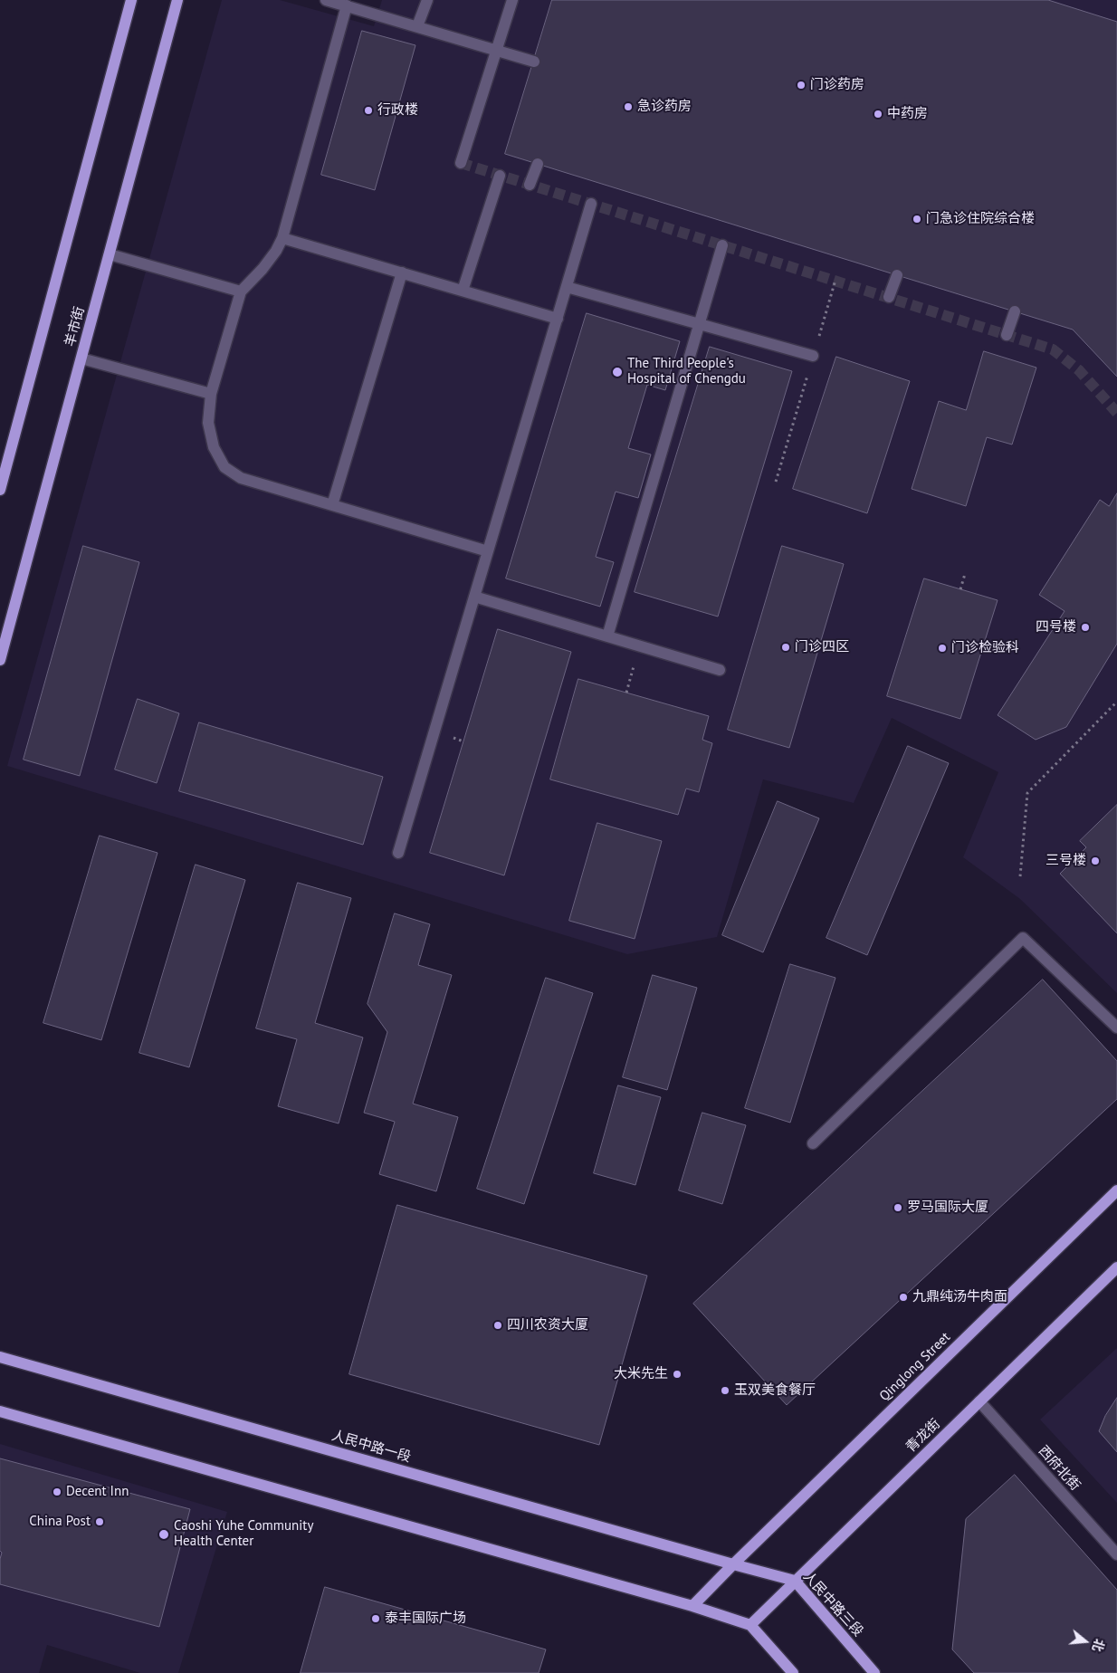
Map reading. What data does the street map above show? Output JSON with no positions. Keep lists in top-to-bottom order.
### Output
{
  "streets": {
    "main road": [
      "羊市街",
      "Qinglong Street",
      "青龙街",
      "人民中路一段",
      "人民中路三段"
    ],
    "street": ["西府北街"]
  },
  "crossings": [
    ["Qinglong Street", "人民中路一段"],
    ["Qinglong Street", "人民中路三段"],
    ["青龙街", "西府北街"],
    ["青龙街", "人民中路三段"],
    ["人民中路一段", "人民中路三段"]
  ],
  "places": [
    "门诊药房",
    "急诊药房",
    "行政楼",
    "中药房",
    "门急诊住院综合楼",
    "The Third People's Hospital of Chengdu",
    "四号楼",
    "门诊四区",
    "门诊检验科",
    "三号楼",
    "罗马国际大厦",
    "九鼎纯汤牛肉面",
    "四川农资大厦",
    "大米先生",
    "玉双美食餐厅",
    "Decent Inn",
    "China Post",
    "Caoshi Yuhe Community Health Center",
    "泰丰国际广场"
  ],
  "north": "right"
}
